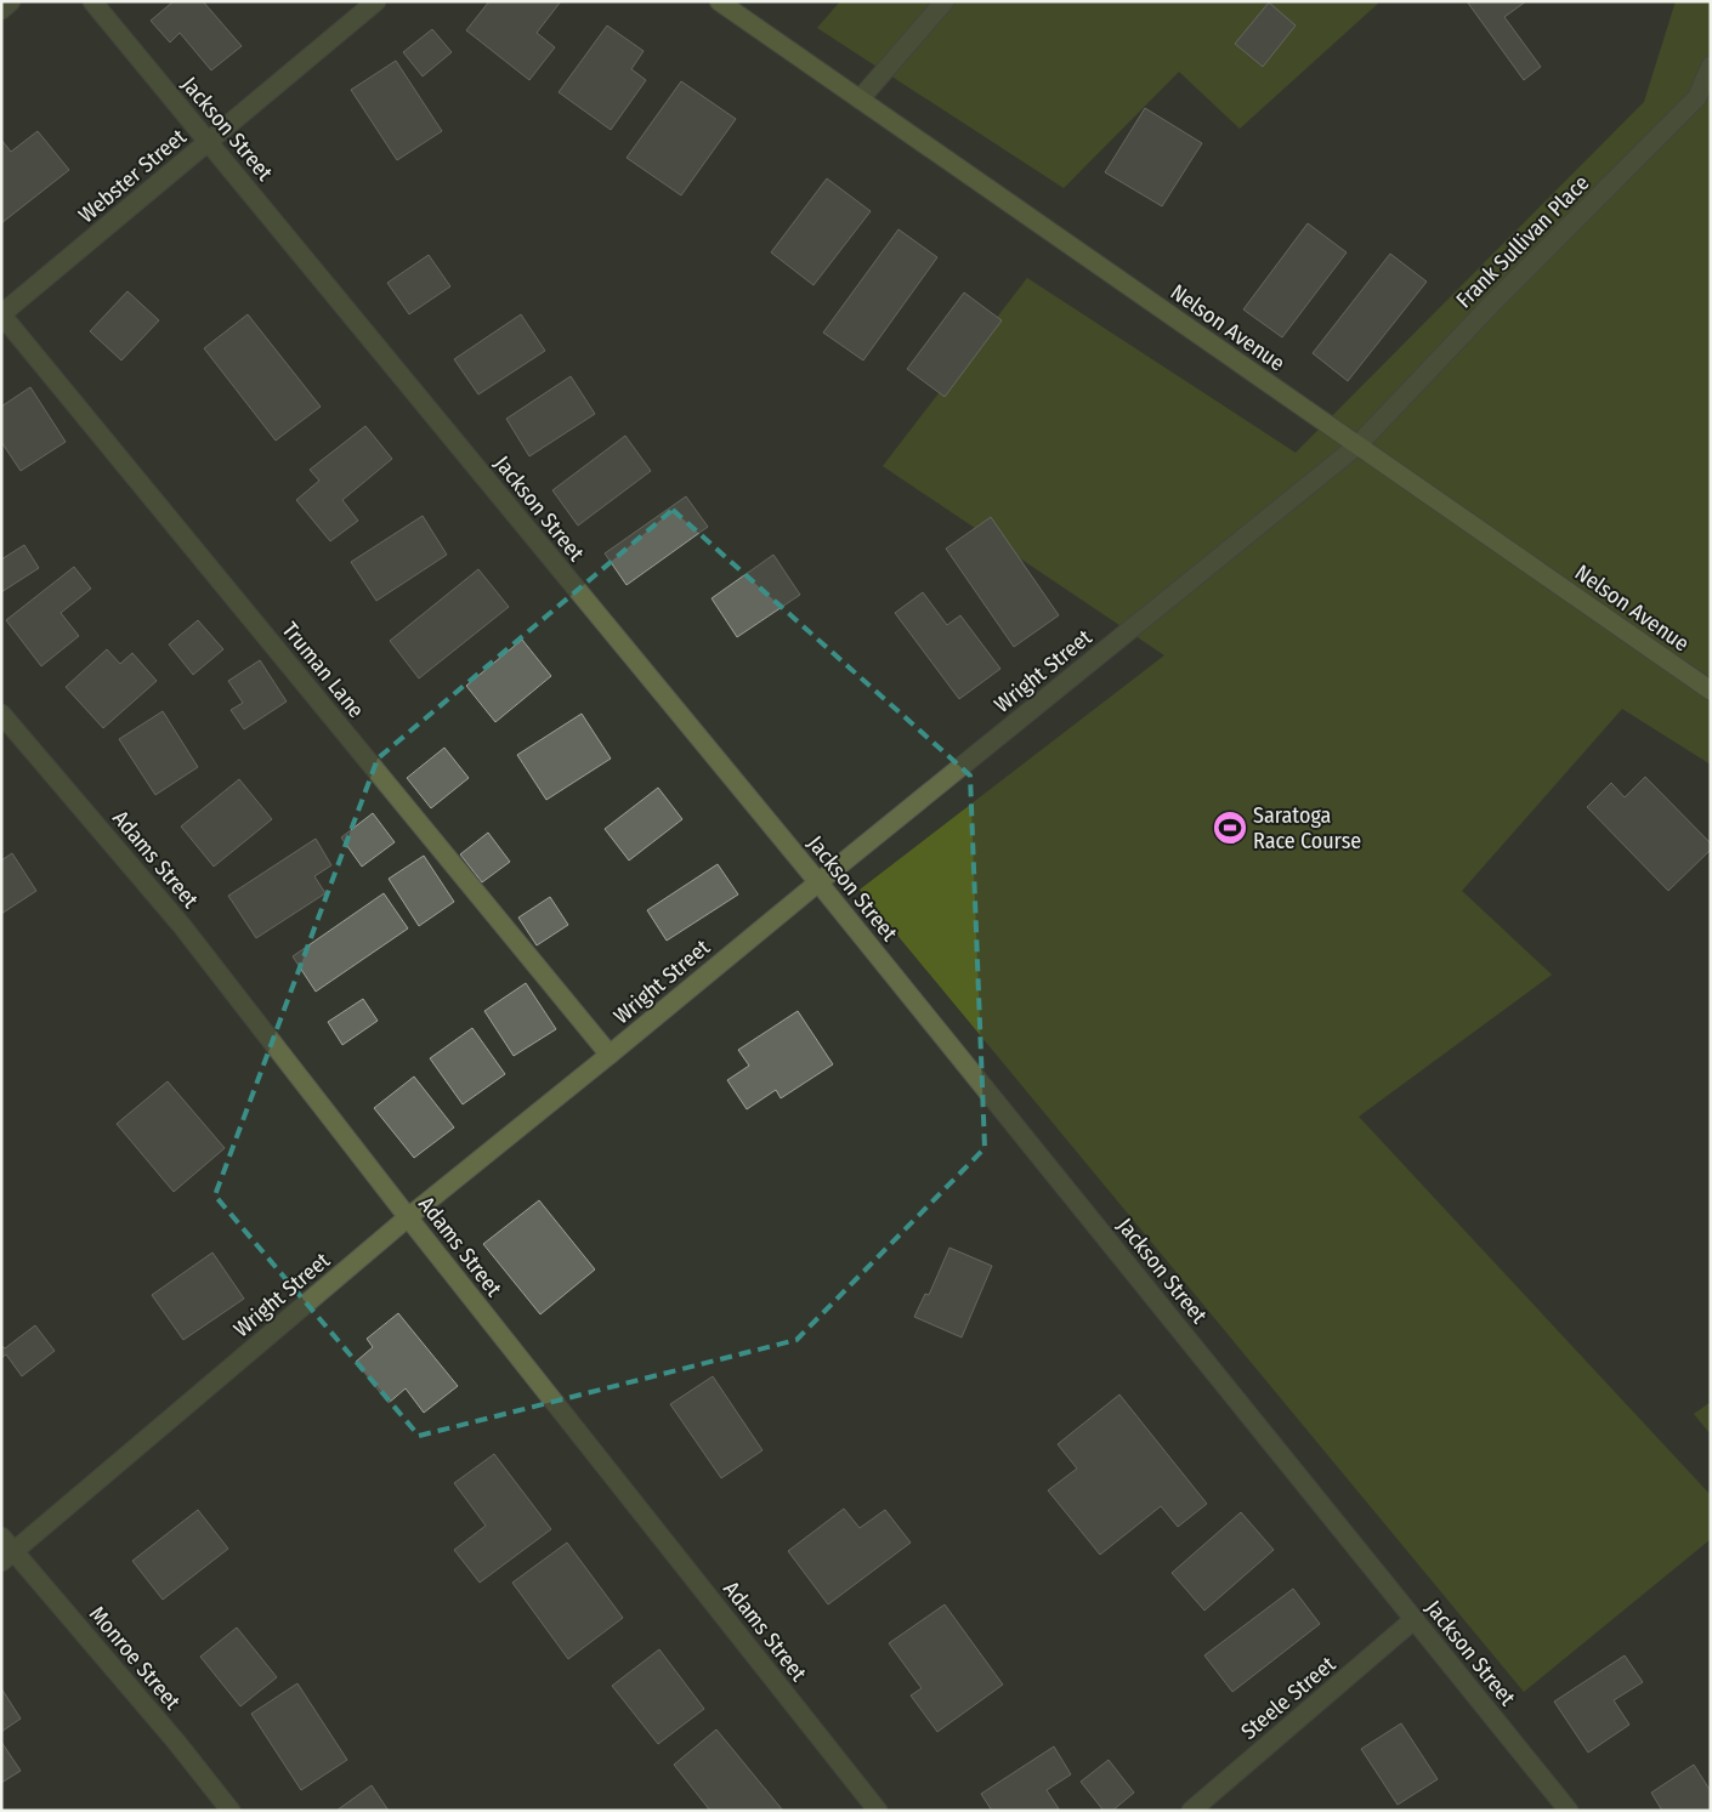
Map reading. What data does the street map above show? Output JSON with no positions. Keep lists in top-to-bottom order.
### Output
{
  "streets": {
    "street": [
      "Jackson Street",
      "Webster Street",
      "Frank Sullivan Place",
      "Nelson Avenue",
      "Truman Lane",
      "Wright Street",
      "Adams Street",
      "Monroe Street",
      "Steele Street"
    ]
  },
  "crossings": [
    ["Jackson Street", "Webster Street"],
    ["Jackson Street", "Wright Street"],
    ["Jackson Street", "Steele Street"],
    ["Webster Street", "Truman Lane"],
    ["Frank Sullivan Place", "Nelson Avenue"],
    ["Frank Sullivan Place", "Wright Street"],
    ["Nelson Avenue", "Wright Street"],
    ["Truman Lane", "Wright Street"],
    ["Wright Street", "Adams Street"],
    ["Wright Street", "Monroe Street"]
  ],
  "places": {
    "sports": ["Saratoga Race Course"]
  }
}
